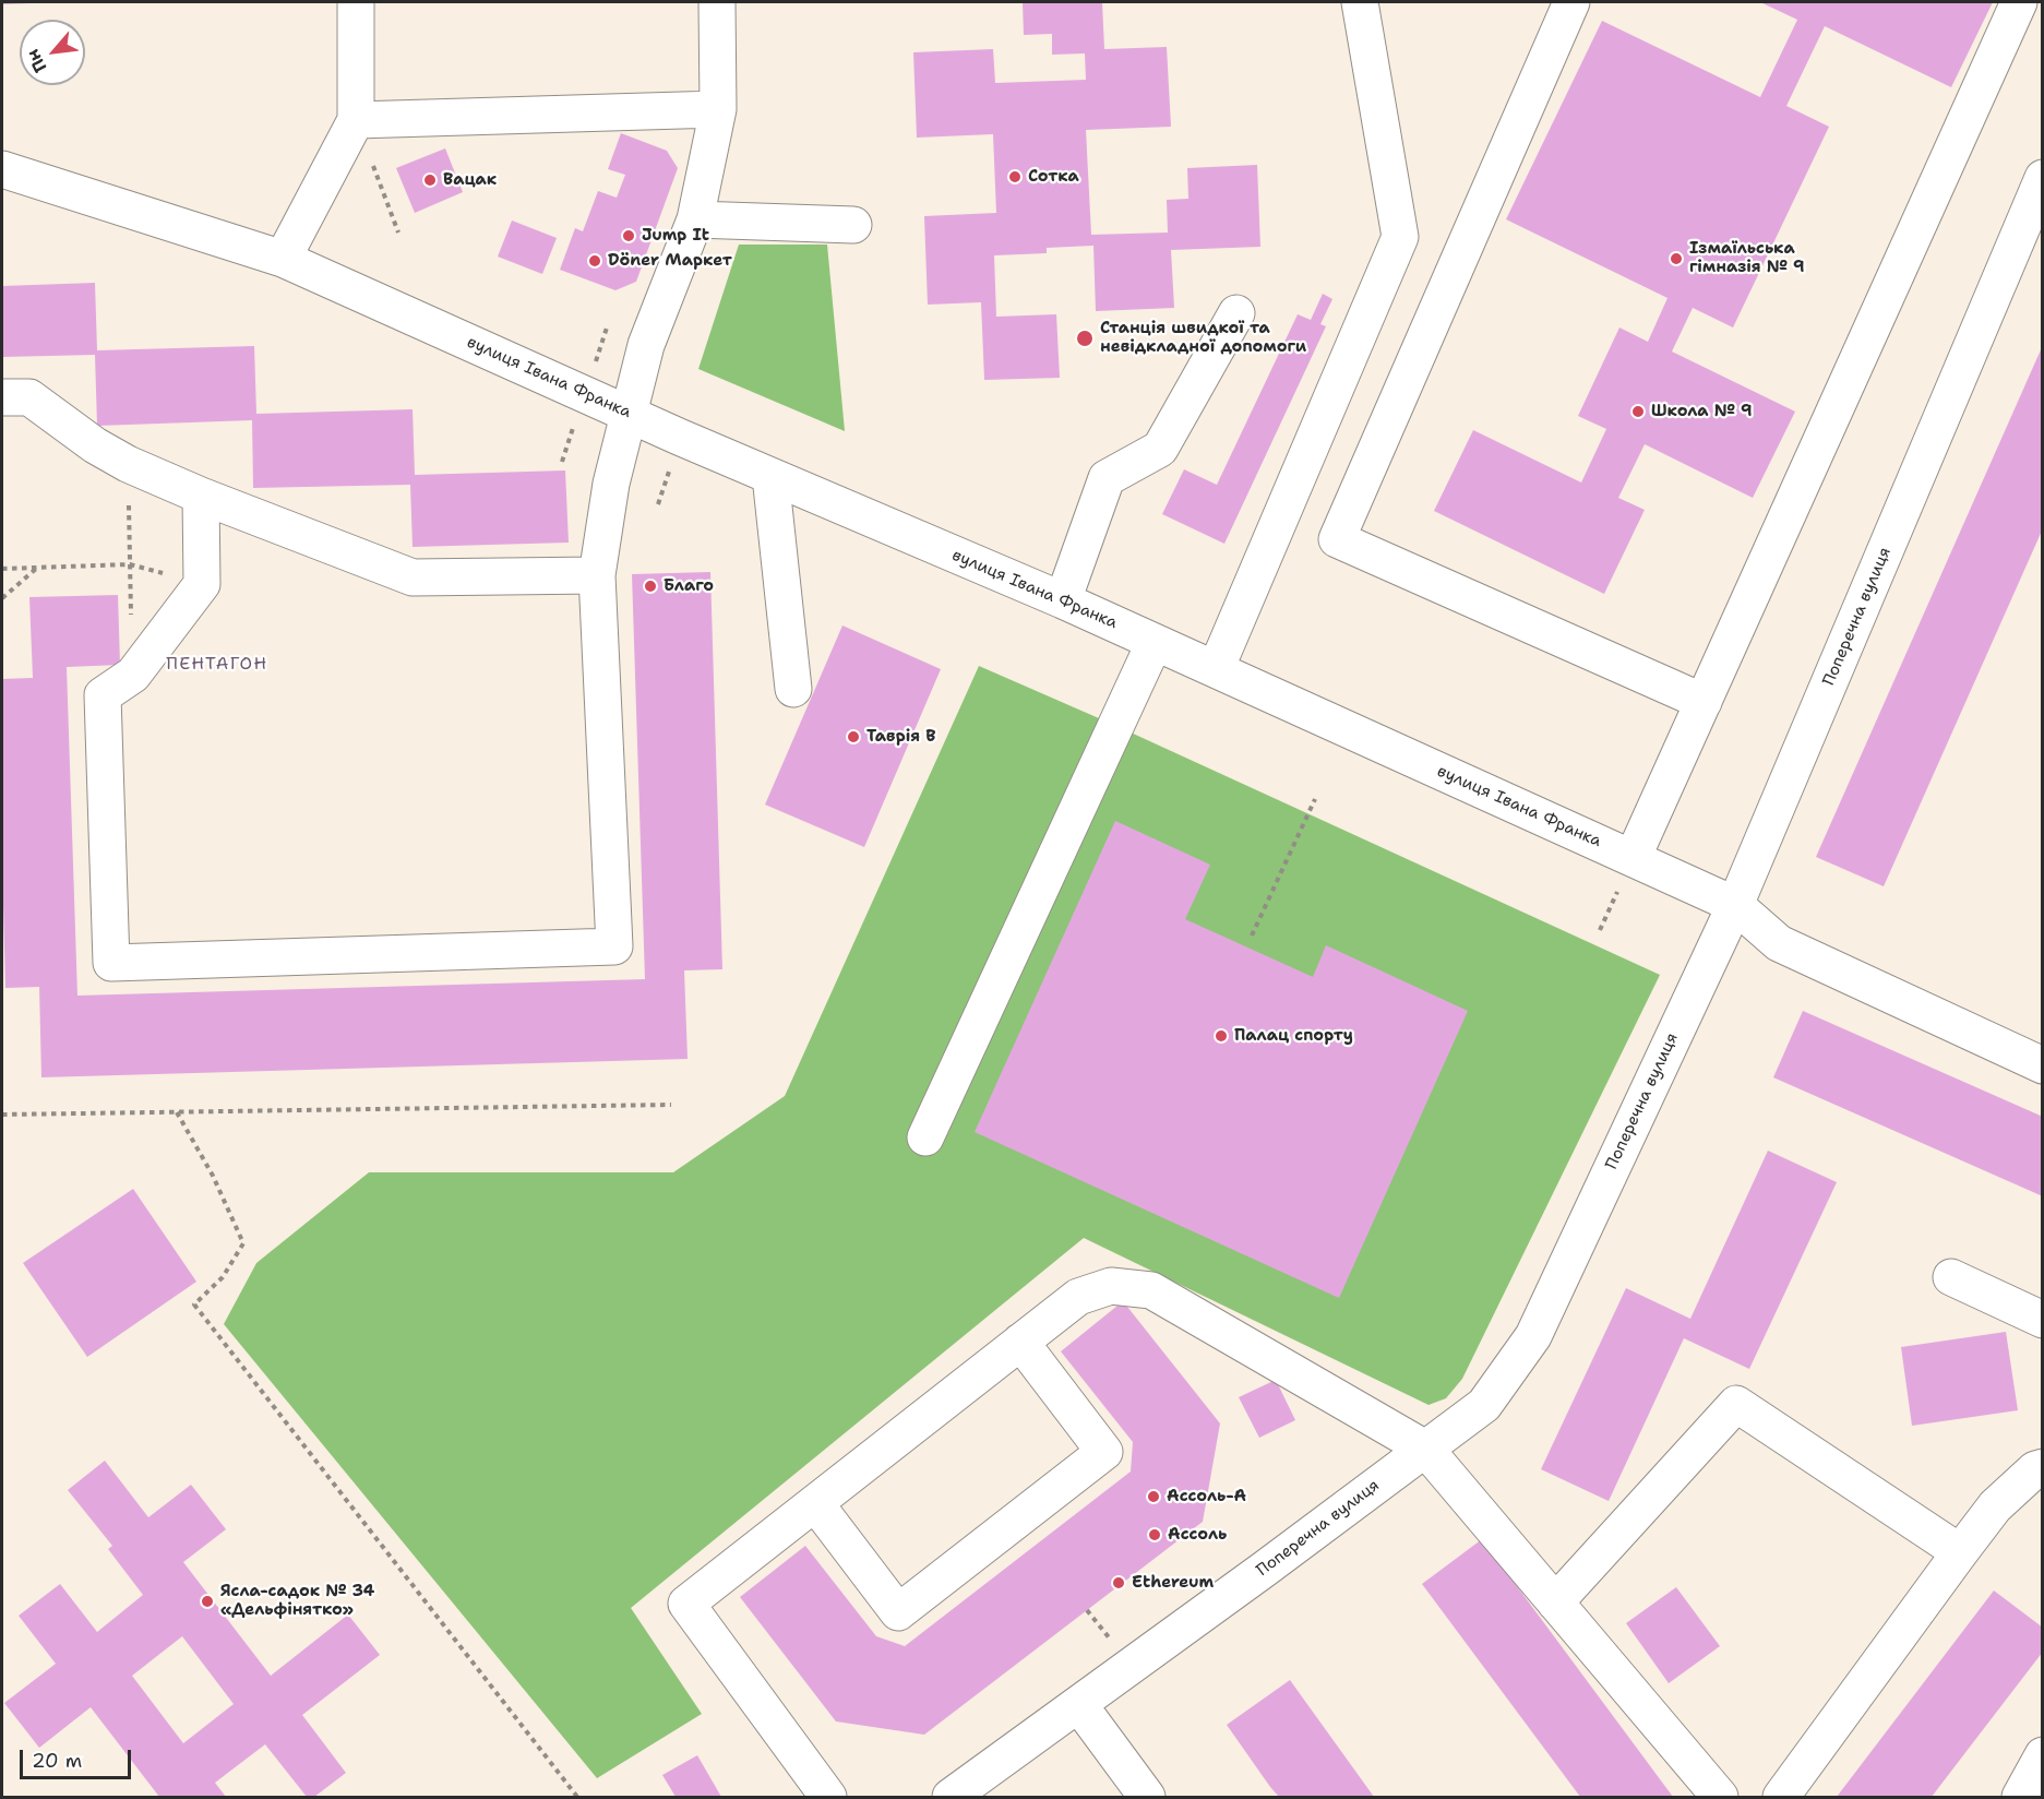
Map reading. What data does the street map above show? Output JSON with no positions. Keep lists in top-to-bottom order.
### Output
{
  "streets": {
    "street": ["вулиця Івана Франка", "Поперечна вулиця"]
  },
  "crossings": [
    ["вулиця Івана Франка", "Поперечна вулиця"]
  ],
  "districts": ["ПЕНТАГОН"],
  "places": [
    "Сотка",
    "Вацак",
    "Jump It",
    "Ізмаїльська гімназія № 9",
    "Döner Маркет",
    "Станція швидкої та невідкладної допомоги",
    "Школа № 9",
    "Благо",
    "Таврія В",
    "Палац спорту",
    "Ассоль-А",
    "Ассоль",
    "Ethereum",
    "Ясла-садок № 34 «Дельфінятко»"
  ],
  "scale_bar": "20 m",
  "north": "bottom left"
}
